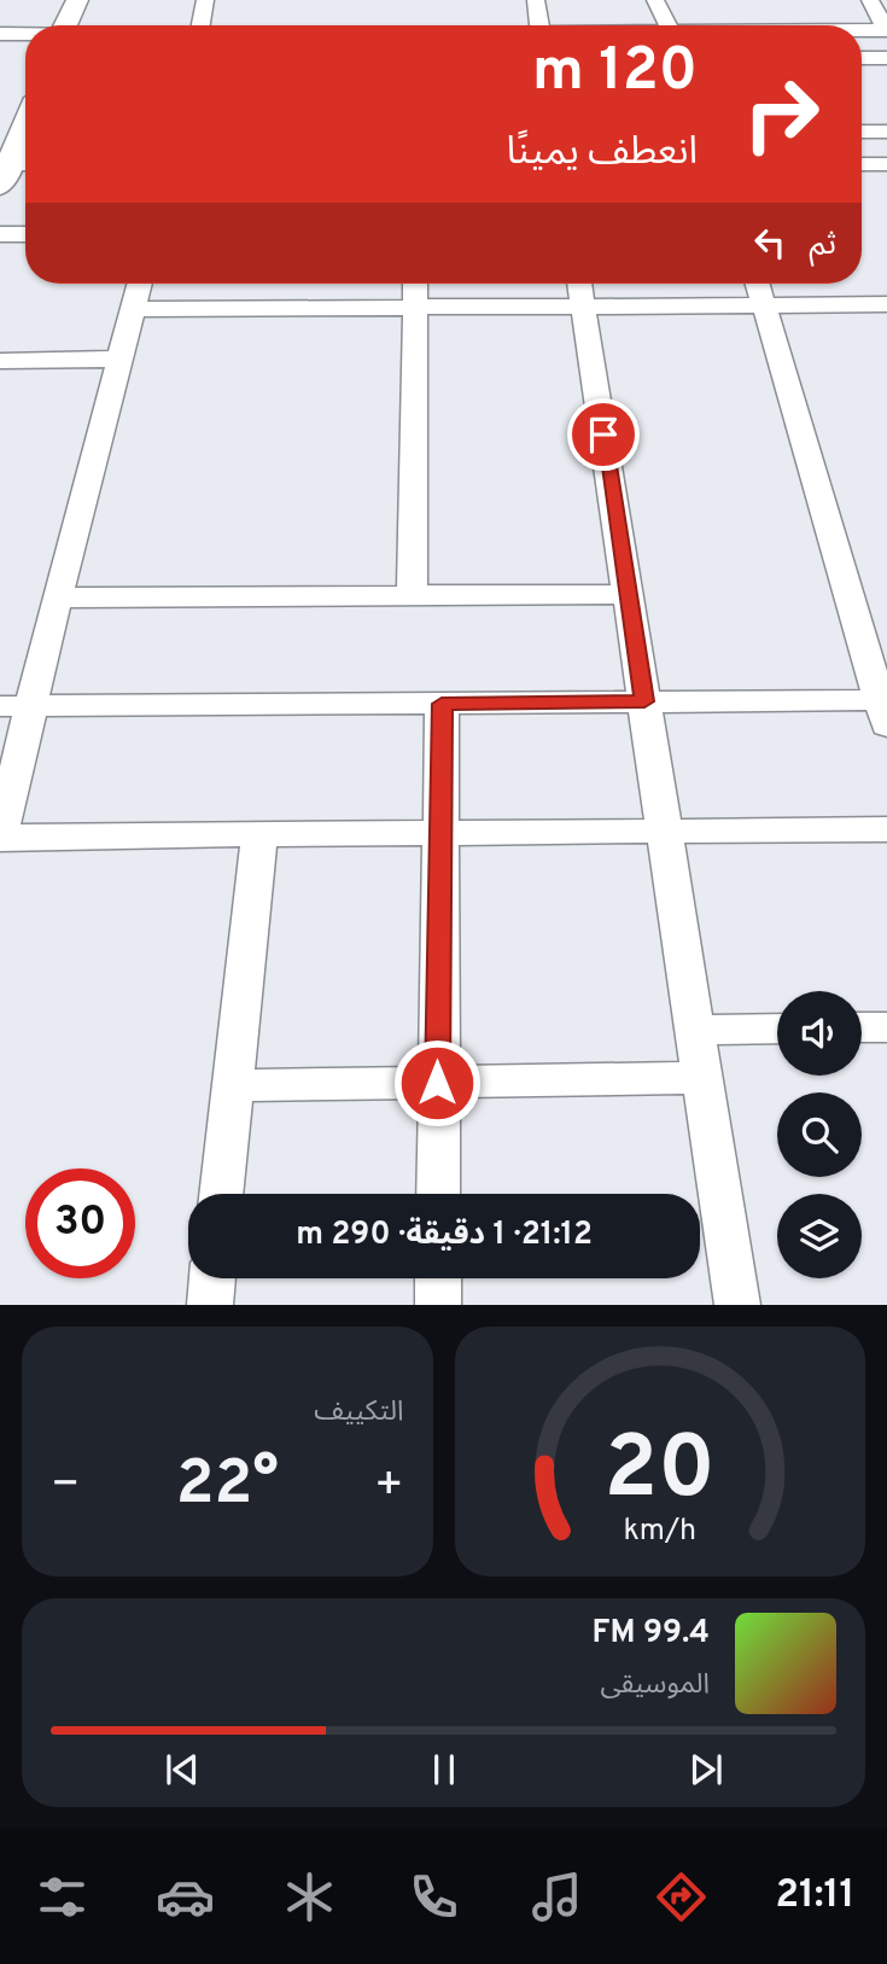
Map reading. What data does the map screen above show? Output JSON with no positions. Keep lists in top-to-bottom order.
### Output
{
  "page": {
    "turn": ["120 m", "انعطف يمينًا"],
    "then": "ثم",
    "limit": "30",
    "trip": "21:12 · 1 دقيقة · 290 m",
    "tile": "التكييف",
    "heat": ["−", "22°", "+"],
    "song": ["99.4 FM", "الموسيقى"],
    "tabs": "21:11",
    "gauge": ["20", "km/h"]
  }
}
